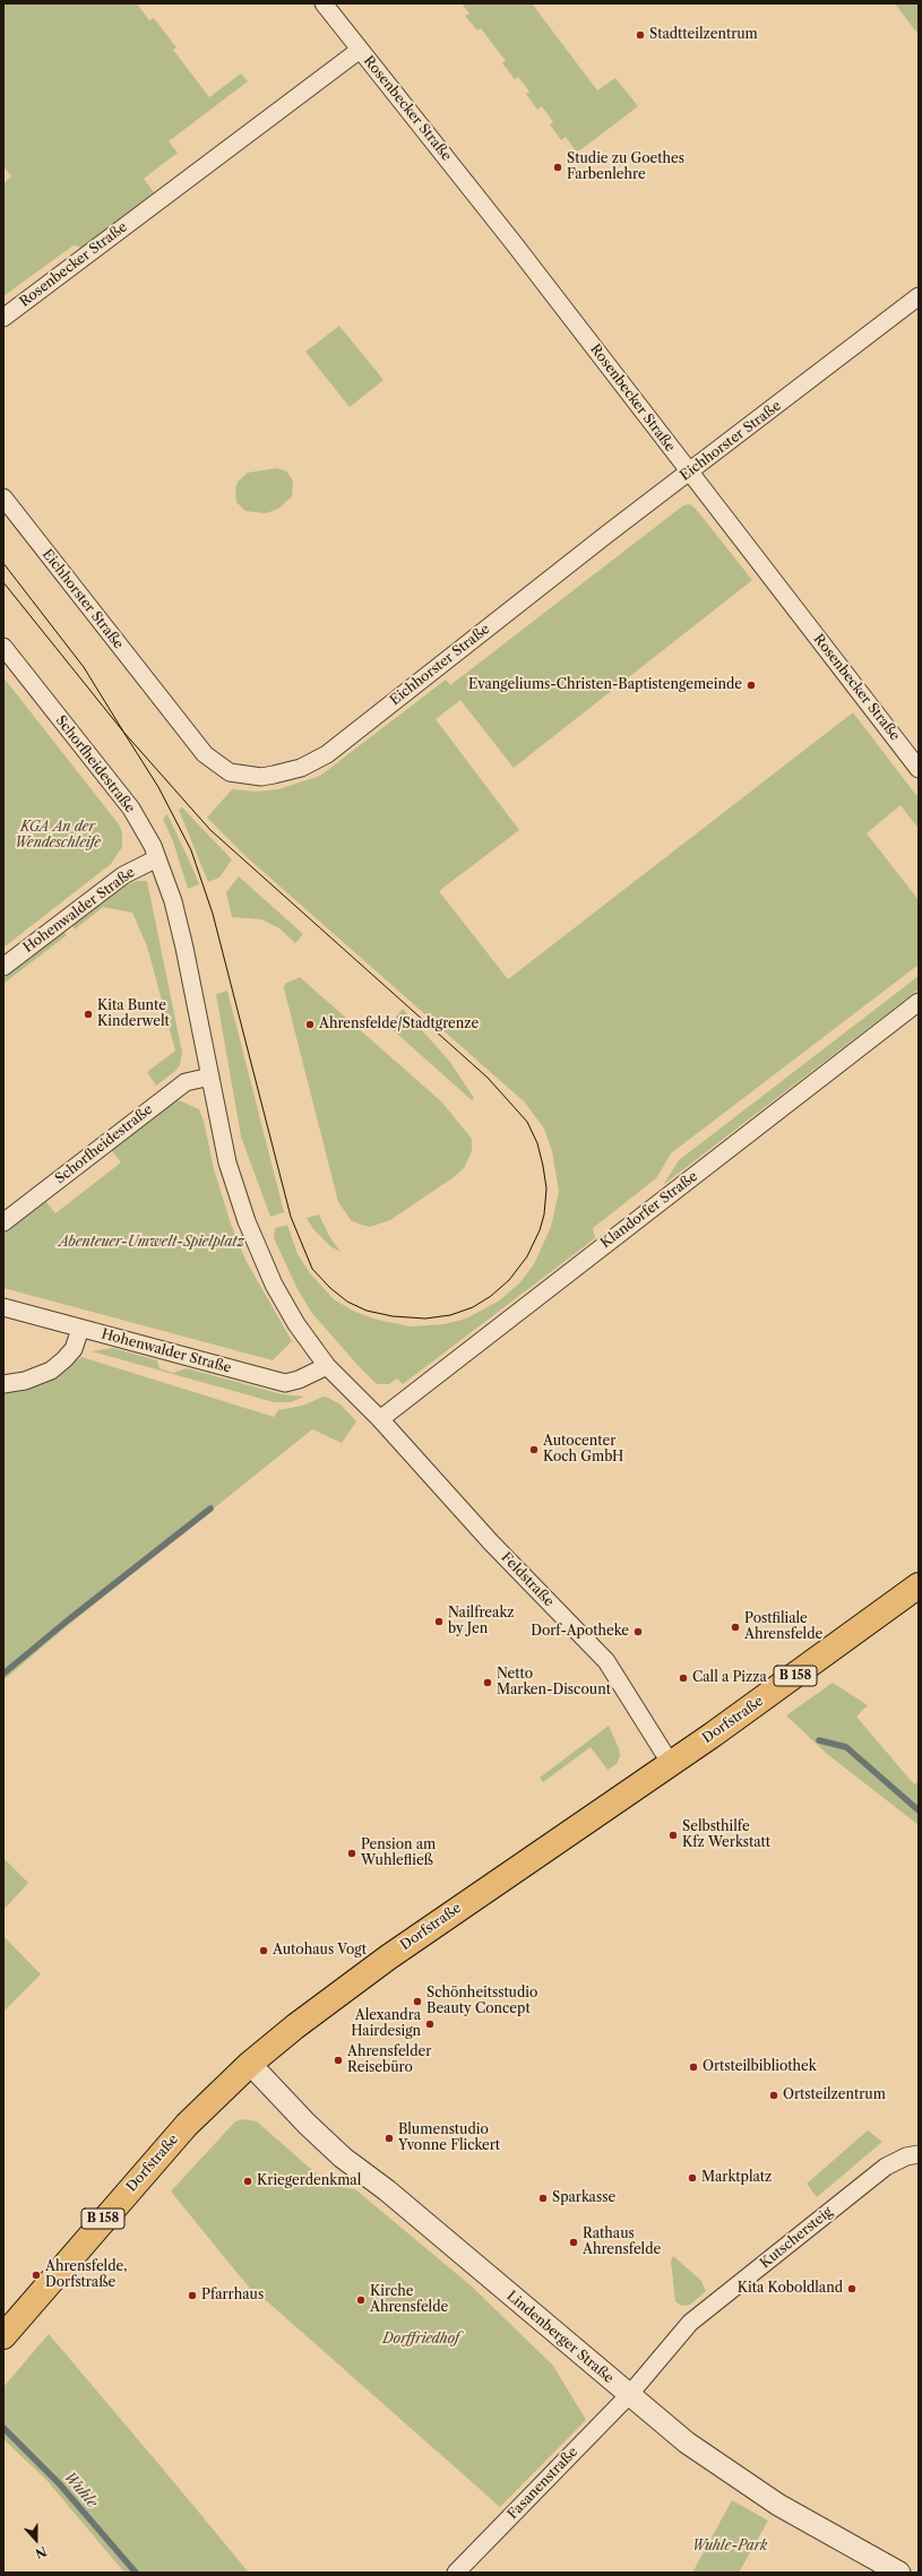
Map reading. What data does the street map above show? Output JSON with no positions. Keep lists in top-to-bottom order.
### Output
{
  "streets": {
    "main road": ["B 158", "Dorfstraße"],
    "street": [
      "Rosenbecker Straße",
      "Eichhorster Straße",
      "Schorfheidestraße",
      "Hohenwalder Straße",
      "Klandorfer Straße",
      "Feldstraße",
      "Kutschersteig",
      "Lindenberger Straße",
      "Fasanenstraße"
    ]
  },
  "crossings": [
    ["Rosenbecker Straße", "Eichhorster Straße"],
    ["Schorfheidestraße", "Hohenwalder Straße"],
    ["Schorfheidestraße", "Klandorfer Straße"],
    ["Schorfheidestraße", "Feldstraße"],
    ["Klandorfer Straße", "Feldstraße"],
    ["Feldstraße", "Dorfstraße"],
    ["Dorfstraße", "Lindenberger Straße"],
    ["Kutschersteig", "Lindenberger Straße"],
    ["Kutschersteig", "Fasanenstraße"],
    ["Lindenberger Straße", "Fasanenstraße"]
  ],
  "water": ["Wuhle"],
  "parks": [
    "KGA An der Wendeschleife",
    "Abenteuer-Umwelt-Spielplatz",
    "Dorffriedhof",
    "Wuhle-Park"
  ],
  "places": [
    "Stadtteilzentrum",
    "Studie zu Goethes Farbenlehre",
    "Evangeliums-Christen-Baptistengemeinde",
    "Kita Bunte Kinderwelt",
    "Ahrensfelde/Stadtgrenze",
    "Autocenter Koch GmbH",
    "Nailfreakz by Jen",
    "Postfiliale Ahrensfelde",
    "Dorf-Apotheke",
    "Call a Pizza",
    "Netto Marken-Discount",
    "Selbsthilfe Kfz Werkstatt",
    "Pension am Wuhlefließ",
    "Autohaus Vogt",
    "Schönheitsstudio Beauty Concept",
    "Alexandra Hairdesign",
    "Ahrensfelder Reisebüro",
    "Ortsteilbibliothek",
    "Ortsteilzentrum",
    "Blumenstudio Yvonne Flickert",
    "Marktplatz",
    "Kriegerdenkmal",
    "Sparkasse",
    "Rathaus Ahrensfelde",
    "Ahrensfelde, Dorfstraße",
    "Kita Koboldland",
    "Pfarrhaus",
    "Kirche Ahrensfelde"
  ],
  "north": "bottom"
}
